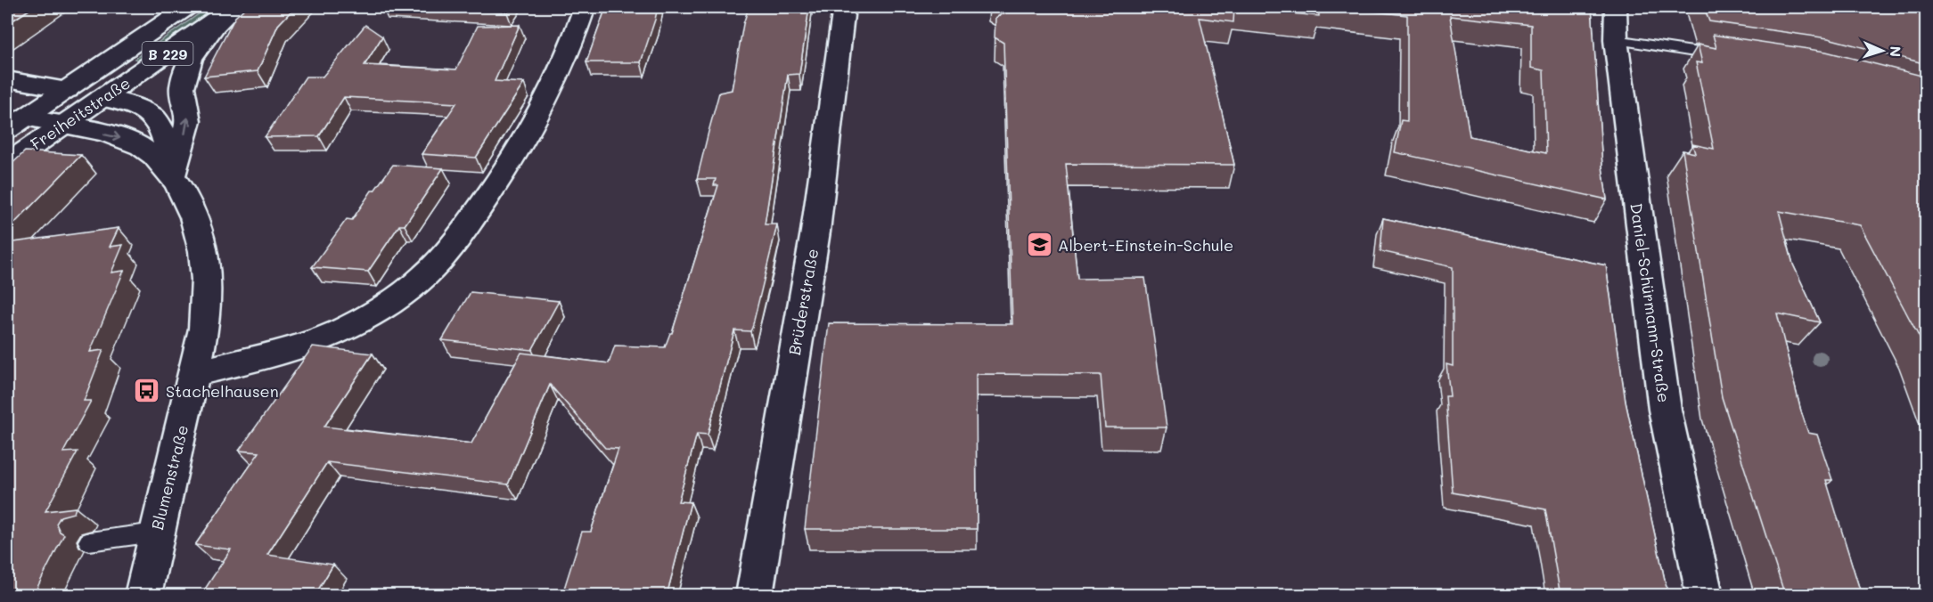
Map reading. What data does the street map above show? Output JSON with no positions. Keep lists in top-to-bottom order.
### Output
{
  "streets": {
    "street": [
      "B 229",
      "Freiheitstraße",
      "Brüderstraße",
      "Daniel-Schürmann-Straße",
      "Blumenstraße"
    ]
  },
  "crossings": [
    ["Freiheitstraße", "Blumenstraße"]
  ],
  "places": {
    "school or university": ["Albert-Einstein-Schule"],
    "bus stop": ["Stachelhausen"]
  },
  "north": "right"
}
